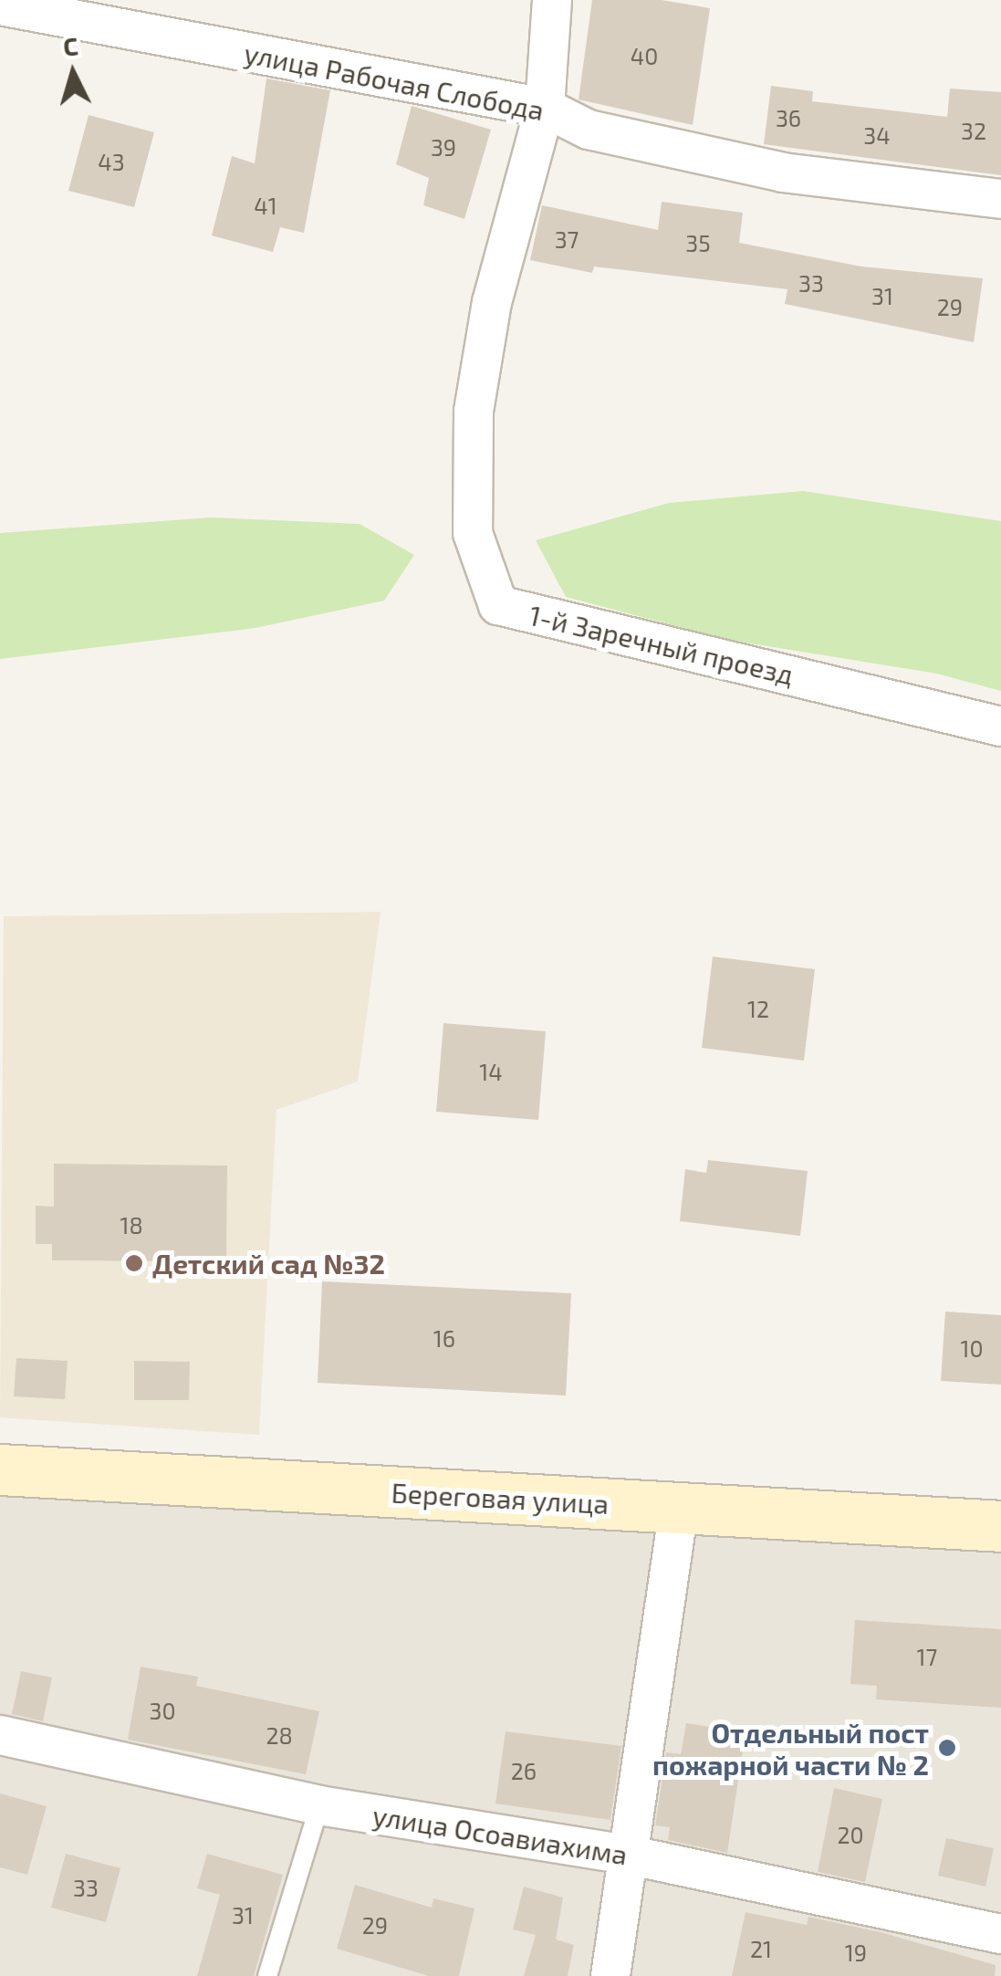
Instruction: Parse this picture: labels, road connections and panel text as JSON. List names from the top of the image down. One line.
{"streets":{"main road":["Береговая улица"],"street":["улица Рабочая Слобода","1-й Заречный проезд","улица Осоавиахима"]},"crossings":[["улица Рабочая Слобода","1-й Заречный проезд"]],"places":["Детский сад №32","Отдельный пост пожарной части № 2"],"house_numbers":["40","36","32","34","39","43","41","37","35","33","31","29","12","14","18","16","10","17","30","28","26","20","33","31","29","21","19"],"north":"top"}
